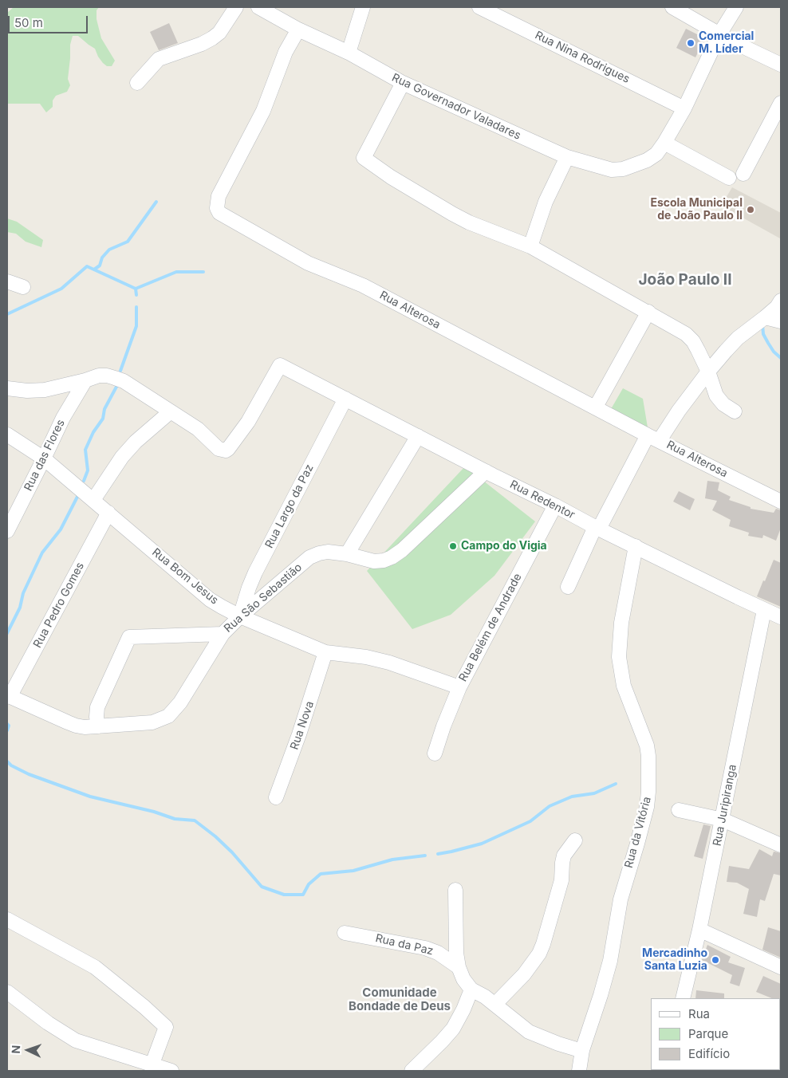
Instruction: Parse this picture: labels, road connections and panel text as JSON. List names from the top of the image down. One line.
{"streets":{"street":["Rua Nina Rodrigues","Rua Governador Valadares","Rua Alterosa","Rua das Flores","Rua Redentor","Rua Largo da Paz","Rua Bom Jesus","Rua São Sebastião","Rua Pedro Gomes","Rua Belém de Andrade","Rua Nova","Rua Juripiranga","Rua da Vitória","Rua da Paz"]},"crossings":[["Rua Nina Rodrigues","Rua Governador Valadares"],["Rua Governador Valadares","Rua Alterosa"],["Rua das Flores","Rua Bom Jesus"],["Rua Redentor","Rua Largo da Paz"],["Rua Redentor","Rua São Sebastião"],["Rua Redentor","Rua Belém de Andrade"],["Rua Redentor","Rua Juripiranga"],["Rua Redentor","Rua da Vitória"],["Rua Largo da Paz","Rua Bom Jesus"],["Rua Largo da Paz","Rua São Sebastião"],["Rua Bom Jesus","Rua São Sebastião"],["Rua Bom Jesus","Rua Pedro Gomes"],["Rua Bom Jesus","Rua Belém de Andrade"],["Rua Bom Jesus","Rua Nova"],["Rua São Sebastião","Rua Pedro Gomes"]],"districts":["João Paulo II","Comunidade Bondade de Deus"],"places":["Comercial M. Líder","Escola Municipal de João Paulo II","Campo do Vigia","Mercadinho Santa Luzia"],"legend":["Rua","Parque","Edifício"],"scale_bar":"50 m","north":"left"}
